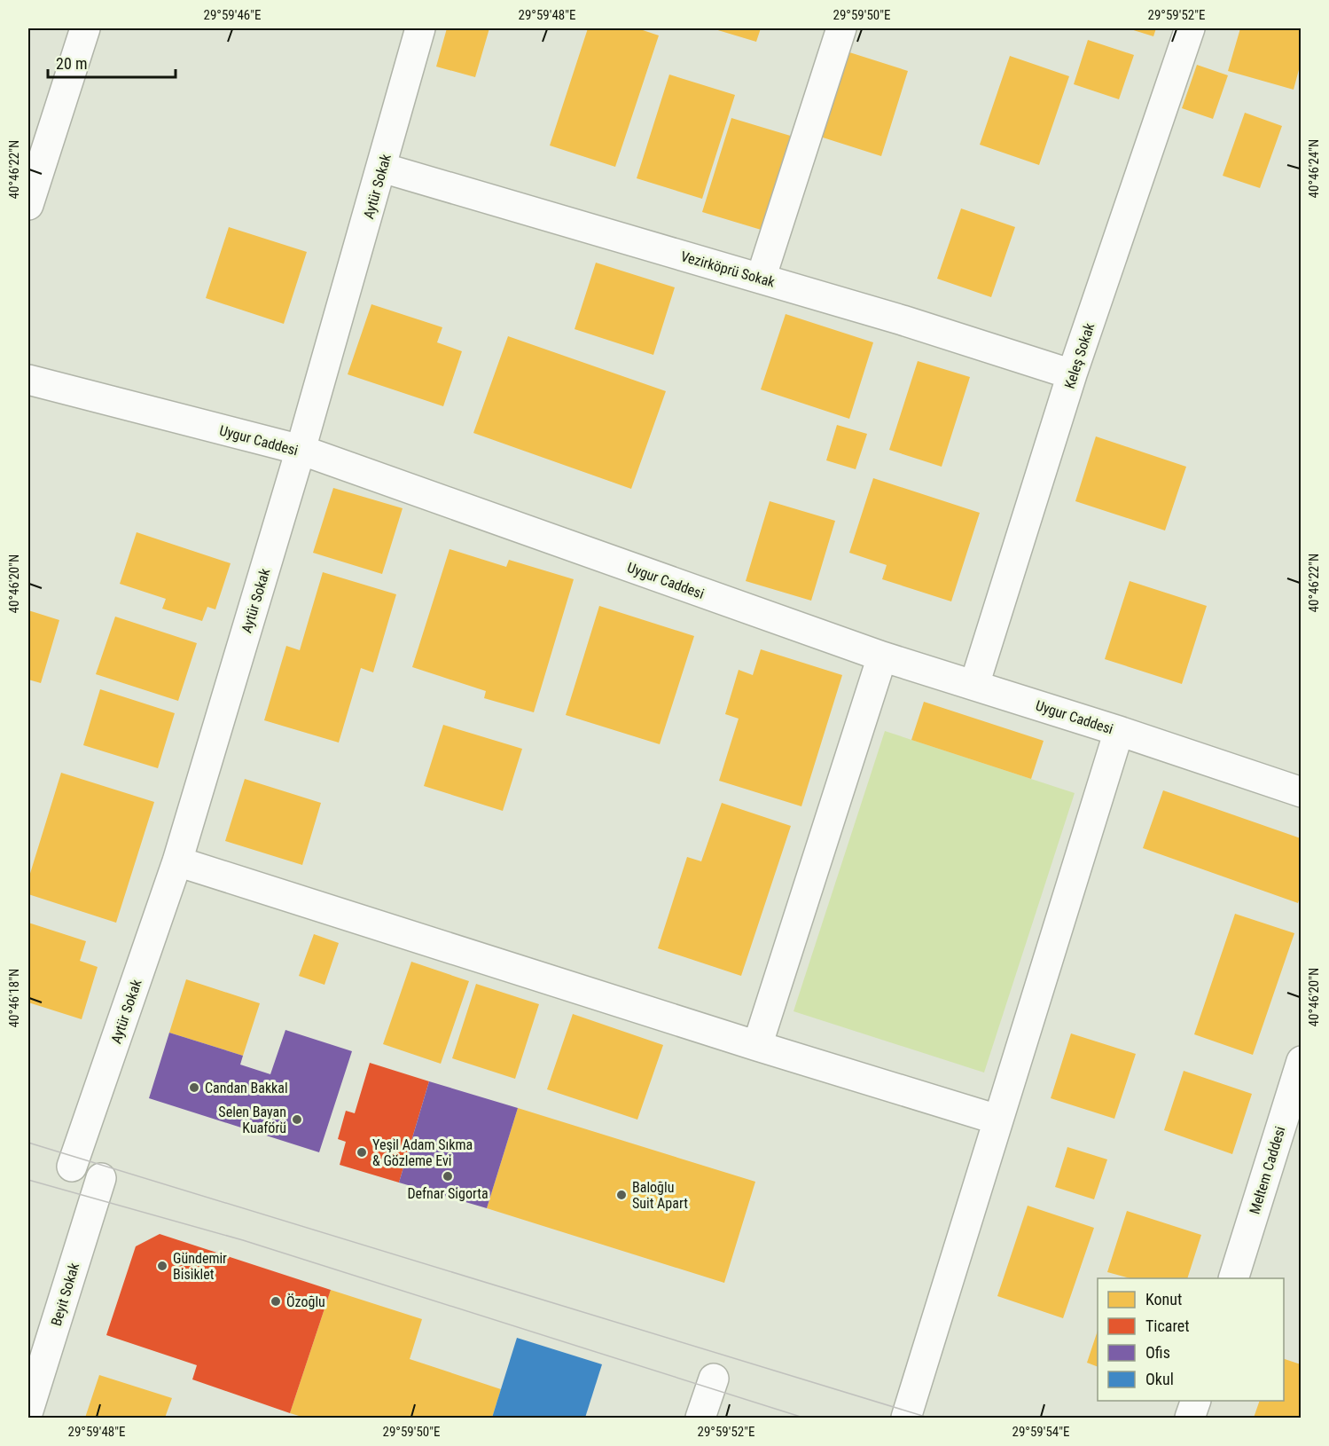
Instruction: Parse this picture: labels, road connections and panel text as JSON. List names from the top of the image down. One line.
{"streets":{"street":["Aytür Sokak","Vezirköprü Sokak","Keleş Sokak","Uygur Caddesi","Meltem Caddesi","Beyit Sokak"]},"crossings":[["Aytür Sokak","Vezirköprü Sokak"],["Aytür Sokak","Uygur Caddesi"],["Vezirköprü Sokak","Keleş Sokak"],["Keleş Sokak","Uygur Caddesi"]],"places":["Candan Bakkal","Selen Bayan Kuaförü","Yeşil Adam Sıkma & Gözleme Evi","Defnar Sigorta","Baloğlu Suit Apart","Gündemir Bisiklet","Özoğlu"],"legend":["Konut","Ticaret","Ofis","Okul"],"scale_bar":"20 m","coordinates":["29°59'46\"E","29°59'48\"E","29°59'50\"E","29°59'52\"E","40°46'24\"N","40°46'22\"N","40°46'20\"N","40°46'18\"N","29°59'54\"E"]}
